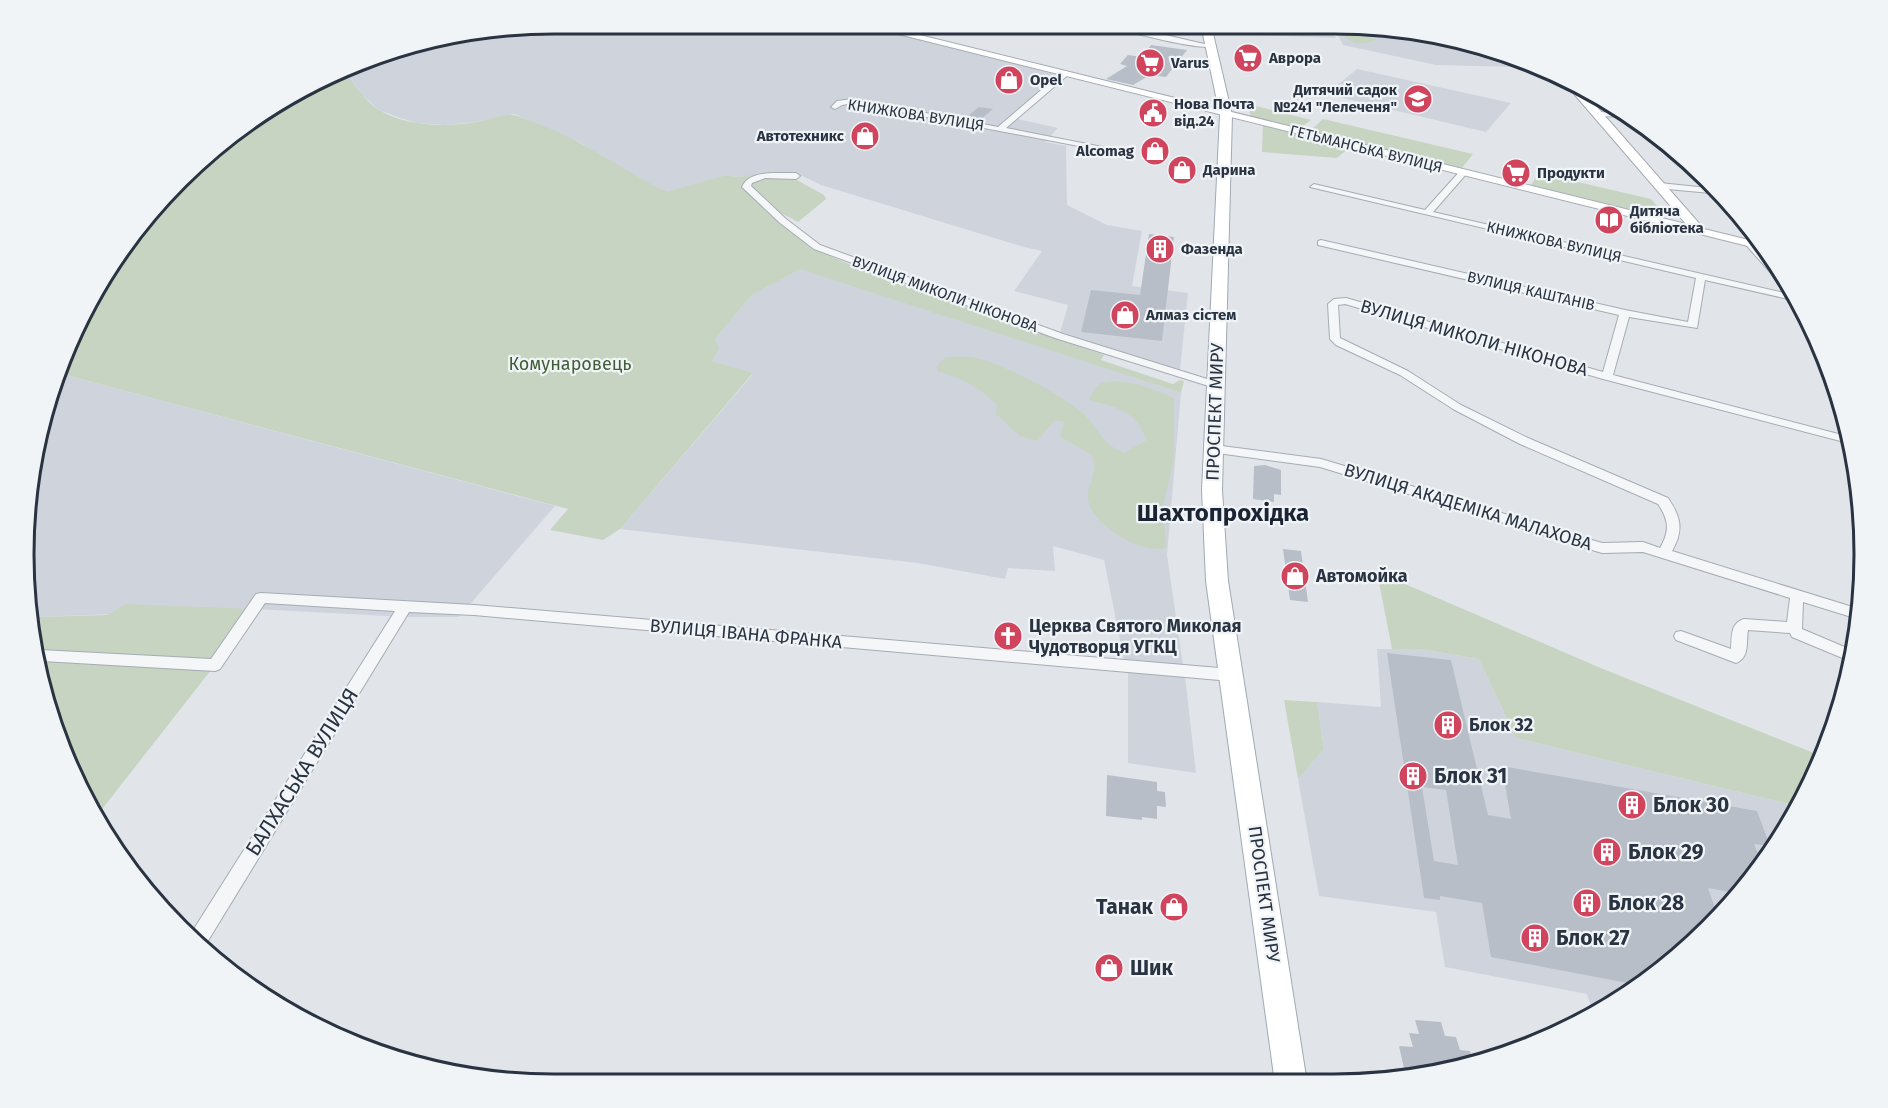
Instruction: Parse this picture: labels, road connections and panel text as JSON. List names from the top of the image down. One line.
{"streets":{"main road":["ПРОСПЕКТ МИРУ"],"street":["КНИЖКОВА ВУЛИЦЯ","ГЕТЬМАНСЬКА ВУЛИЦЯ","ВУЛИЦЯ КАШТАНІВ","ВУЛИЦЯ МИКОЛИ НІКОНОВА","ВУЛИЦЯ АКАДЕМІКА МАЛАХОВА","ВУЛИЦЯ ІВАНА ФРАНКА","БАЛХАСЬКА ВУЛИЦЯ"]},"crossings":[["КНИЖКОВА ВУЛИЦЯ","ГЕТЬМАНСЬКА ВУЛИЦЯ"],["КНИЖКОВА ВУЛИЦЯ","ВУЛИЦЯ КАШТАНІВ"],["ГЕТЬМАНСЬКА ВУЛИЦЯ","ПРОСПЕКТ МИРУ"],["ВУЛИЦЯ МИКОЛИ НІКОНОВА","ПРОСПЕКТ МИРУ"],["ВУЛИЦЯ МИКОЛИ НІКОНОВА","ВУЛИЦЯ АКАДЕМІКА МАЛАХОВА"],["ПРОСПЕКТ МИРУ","ВУЛИЦЯ АКАДЕМІКА МАЛАХОВА"],["ПРОСПЕКТ МИРУ","ВУЛИЦЯ ІВАНА ФРАНКА"],["ВУЛИЦЯ ІВАНА ФРАНКА","БАЛХАСЬКА ВУЛИЦЯ"]],"districts":["Шахтопрохідка"],"parks":["Комунаровець"],"places":{"supermarket":["Аврора","Varus","Продукти"],"shop":["Opel","Автотехникс","Alcomag","Дарина","Алмаз сістем","Автомойка","Танак","Шик"],"school or university":["Дитячий садок №241 \"Лелеченя\""],"public building":["Нова Почта від.24"],"library":["Дитяча бібліотека"],"building":["Фазенда","Блок 32","Блок 31","Блок 30","Блок 29","Блок 28","Блок 27"],"church":["Церква Святого Миколая Чудотворця УГКЦ"]}}
